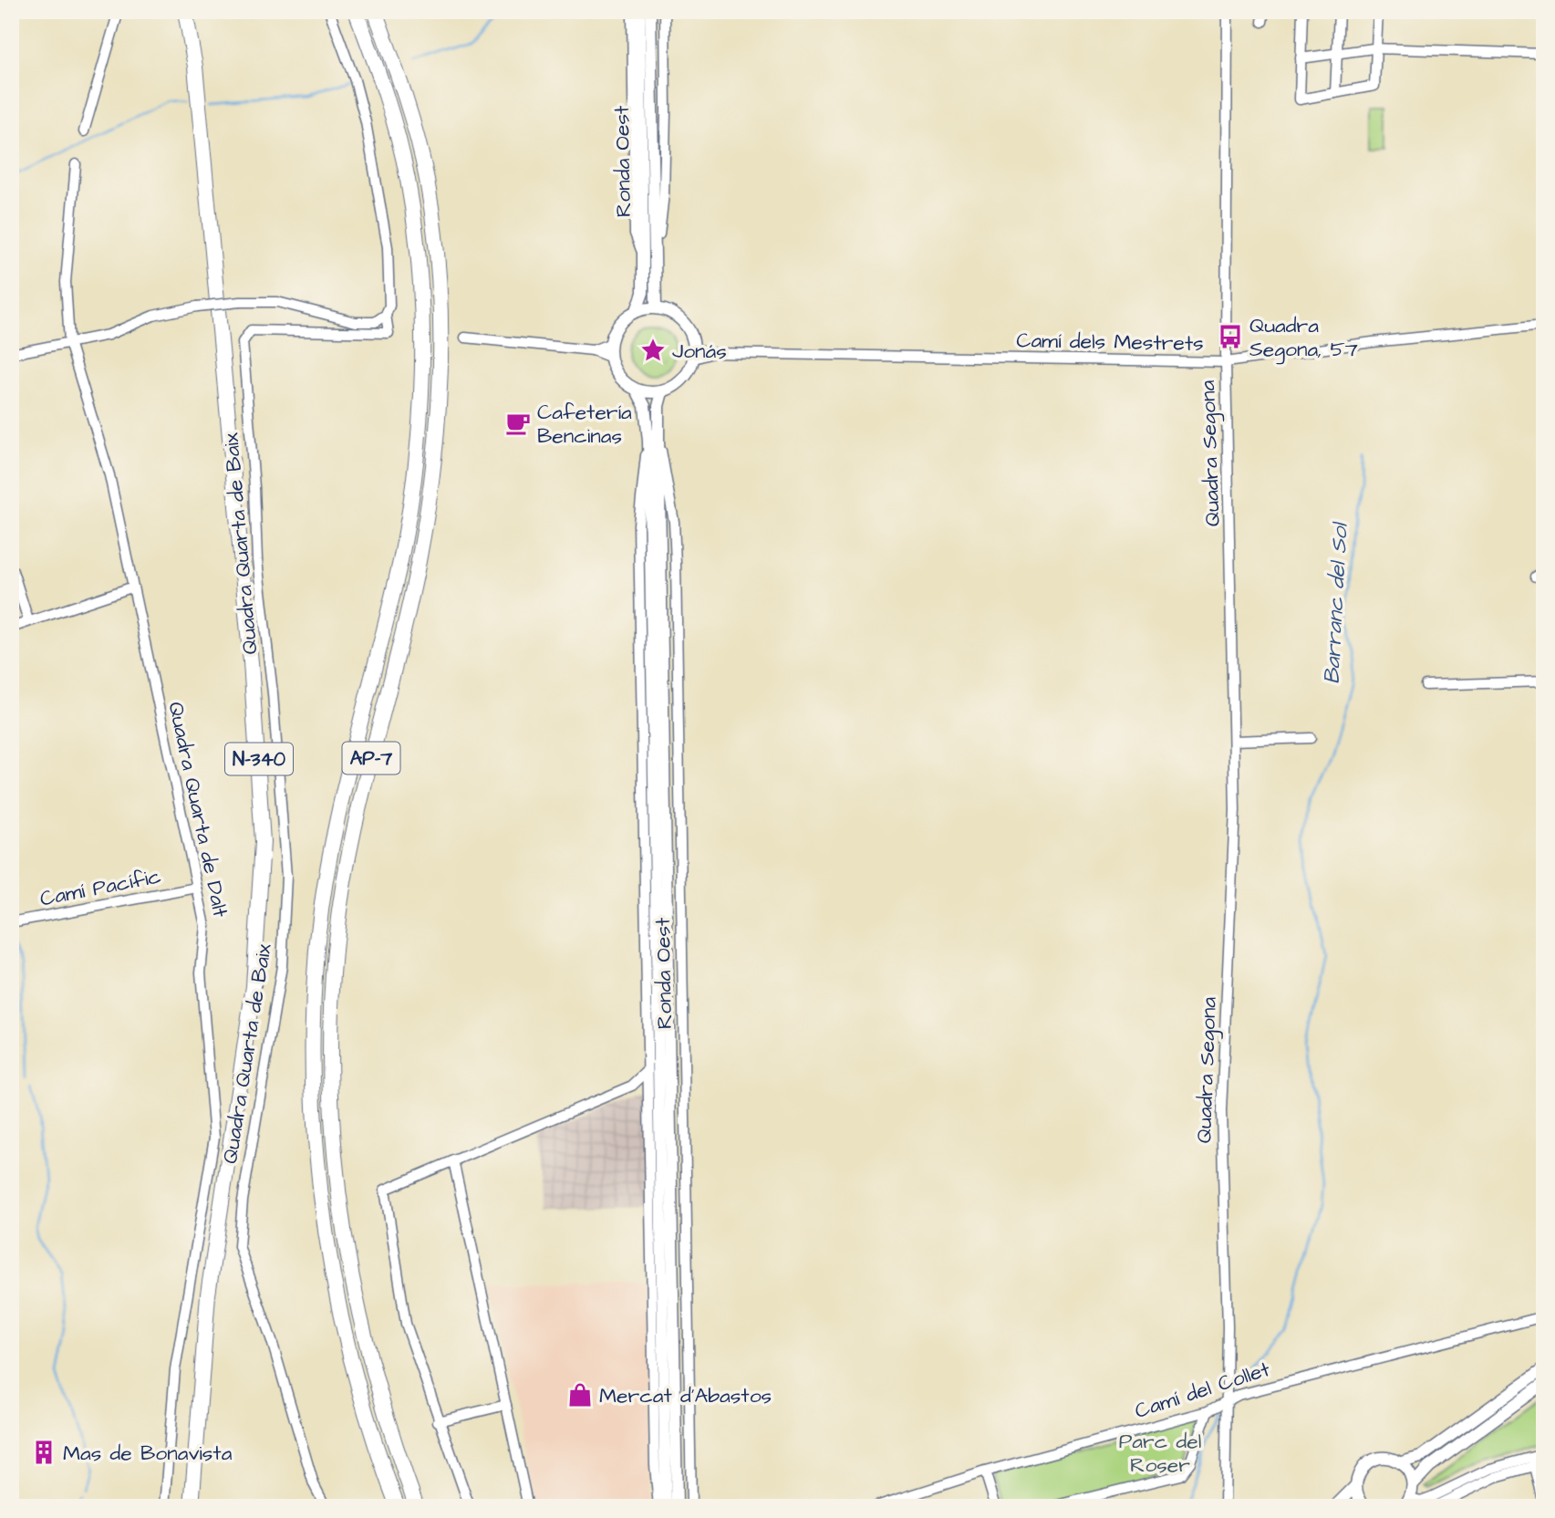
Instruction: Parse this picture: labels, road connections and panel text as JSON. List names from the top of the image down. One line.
{"streets":{"highway":["AP-7","N-340"],"main road":["Ronda Oest"],"street":["Camí dels Mestrets","Quadra Segona","Quadra Quarta de Baix","Quadra Quarta de Dalt","Camí Pacífic","Camí del Collet"]},"crossings":[["Ronda Oest","Camí dels Mestrets"],["Camí dels Mestrets","Quadra Segona"],["Quadra Segona","Camí del Collet"],["Quadra Quarta de Dalt","Camí Pacífic"]],"water":["Barranc del Sol"],"parks":["Parc del Roser"],"places":{"bus stop":["Quadra Segona, 57"],"place":["Jonás"],"cafe":["Cafetería Bencinas"],"shop":["Mercat d'Abastos"],"building":["Mas de Bonavista"]}}
